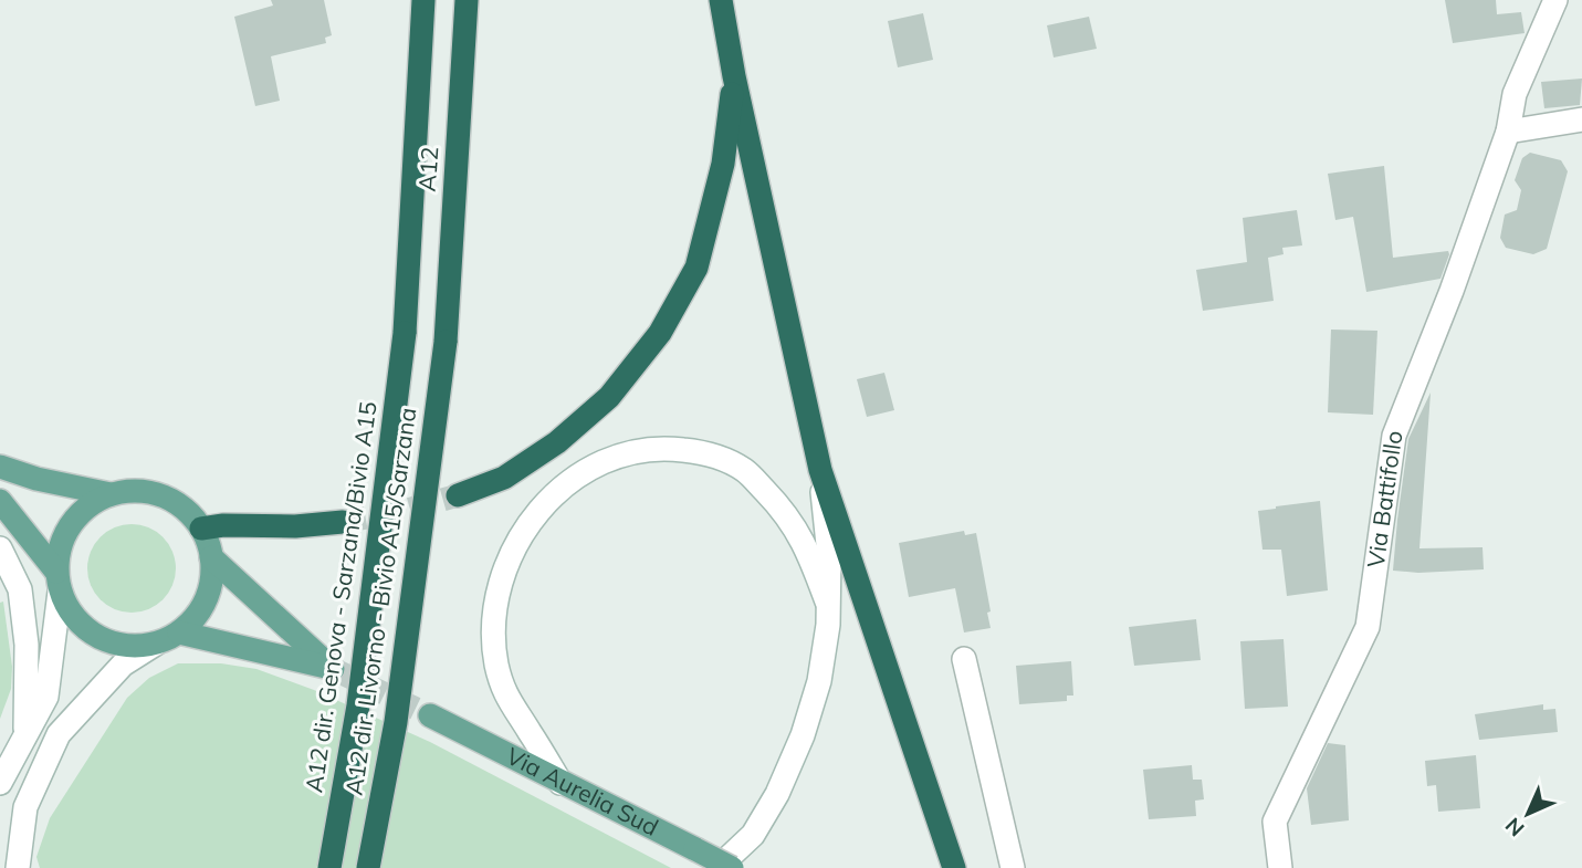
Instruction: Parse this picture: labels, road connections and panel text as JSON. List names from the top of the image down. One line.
{"streets":{"highway":["A12","A12 dir. Genova - Sarzana/Bivio A15","A12 dir. Livorno - Bivio A15/Sarzana"],"main road":["Via Battifollo","Via Aurelia Sud"]},"crossings":[["A12","A12 dir. Genova - Sarzana/Bivio A15"],["A12","A12 dir. Livorno - Bivio A15/Sarzana"]],"north":"bottom left"}
